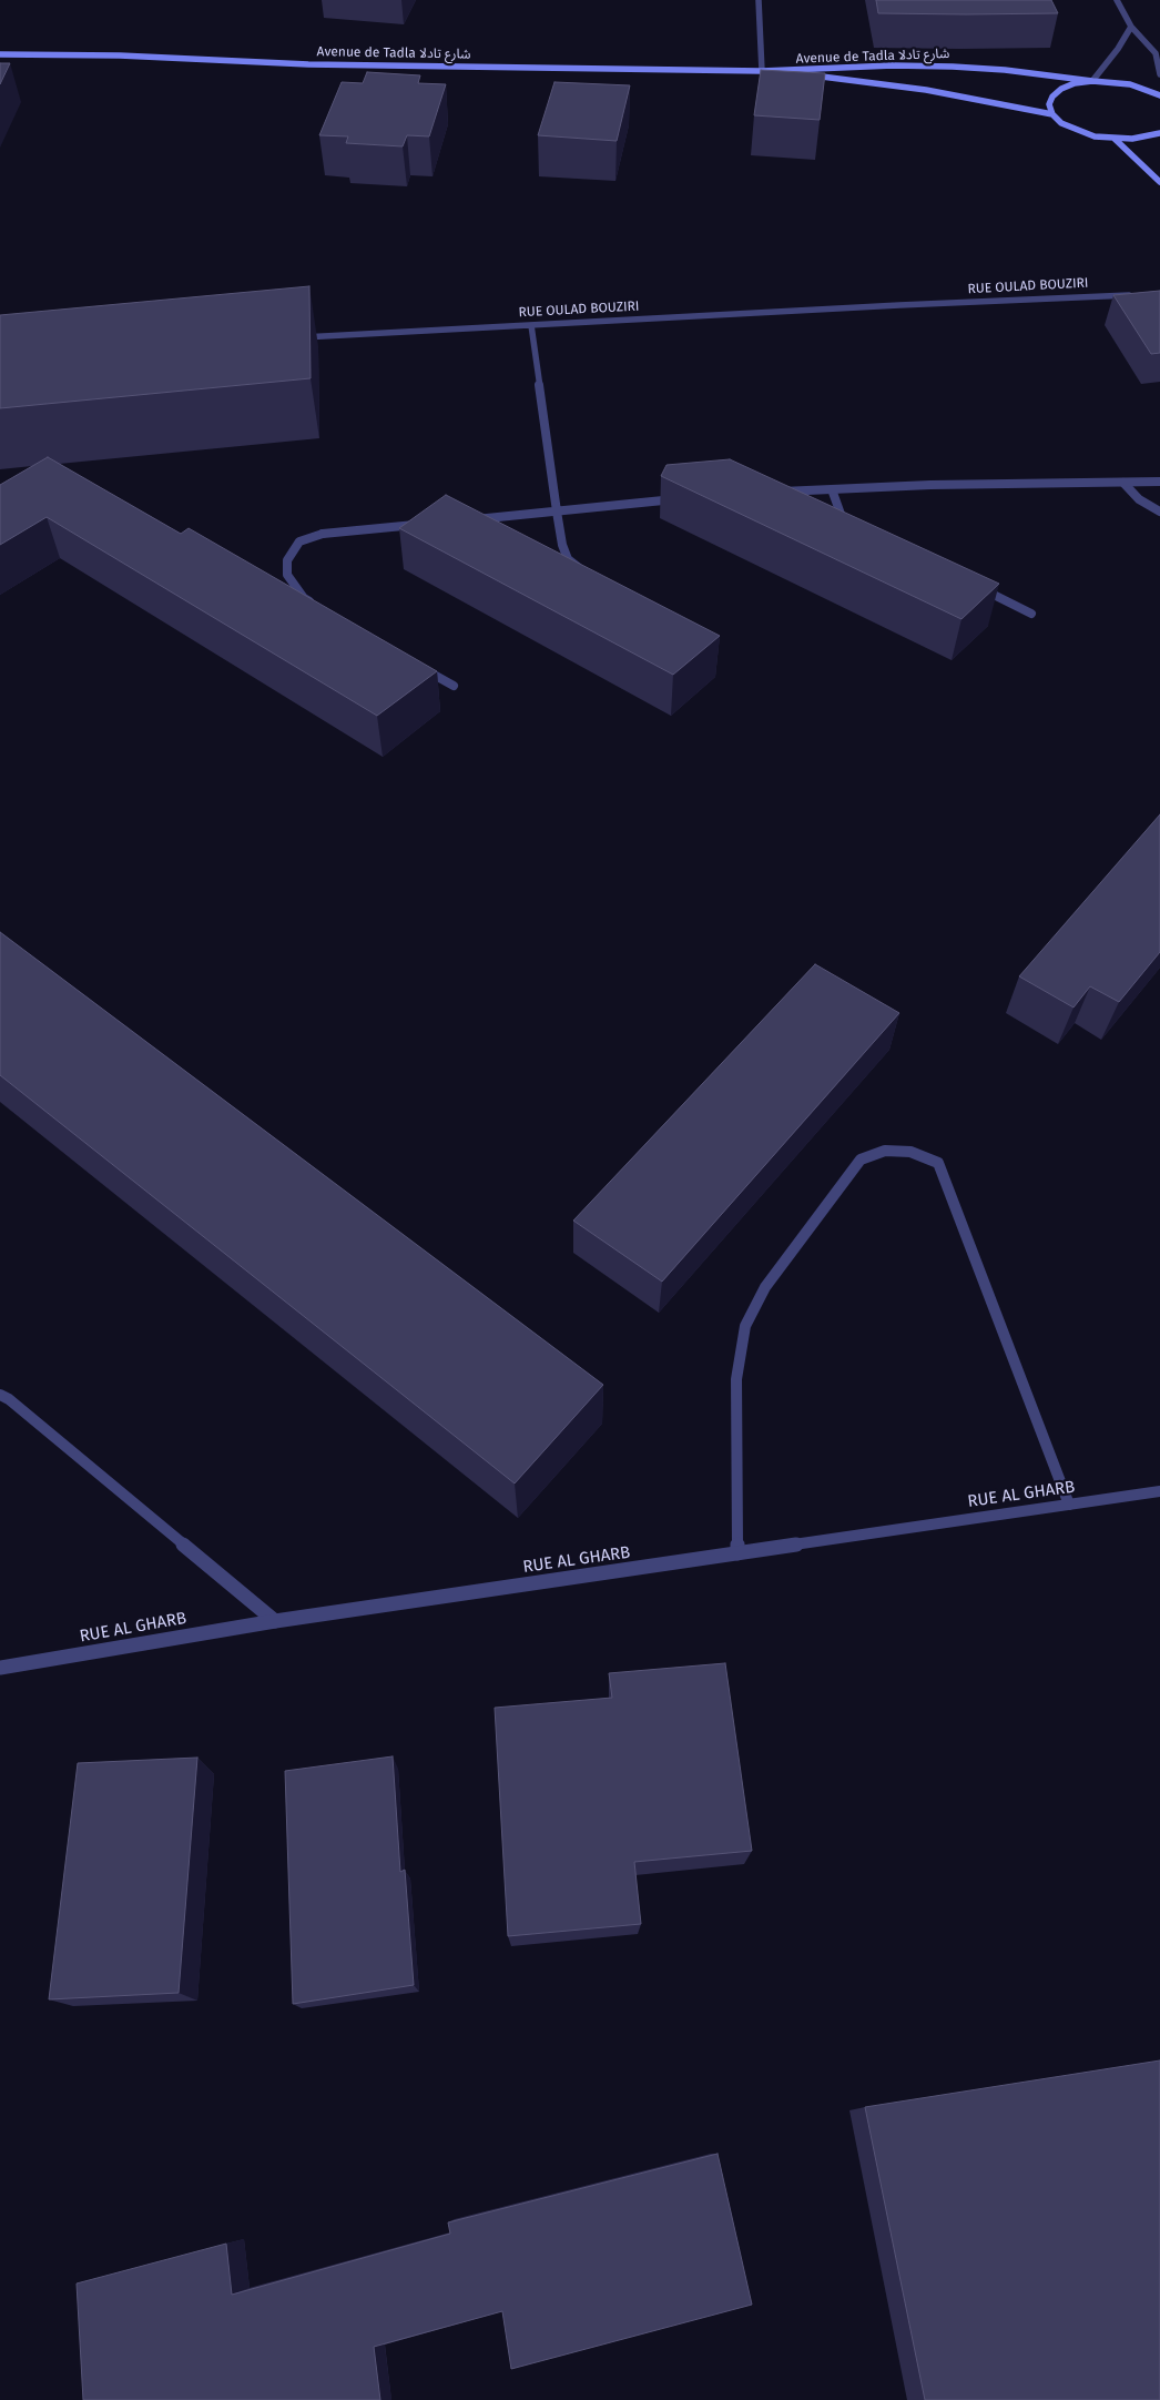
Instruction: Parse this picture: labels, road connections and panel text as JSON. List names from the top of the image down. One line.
{"streets":{"main road":["Avenue de Tadla شارع تادلا"],"street":["RUE OULAD BOUZIRI","RUE AL GHARB"]}}
